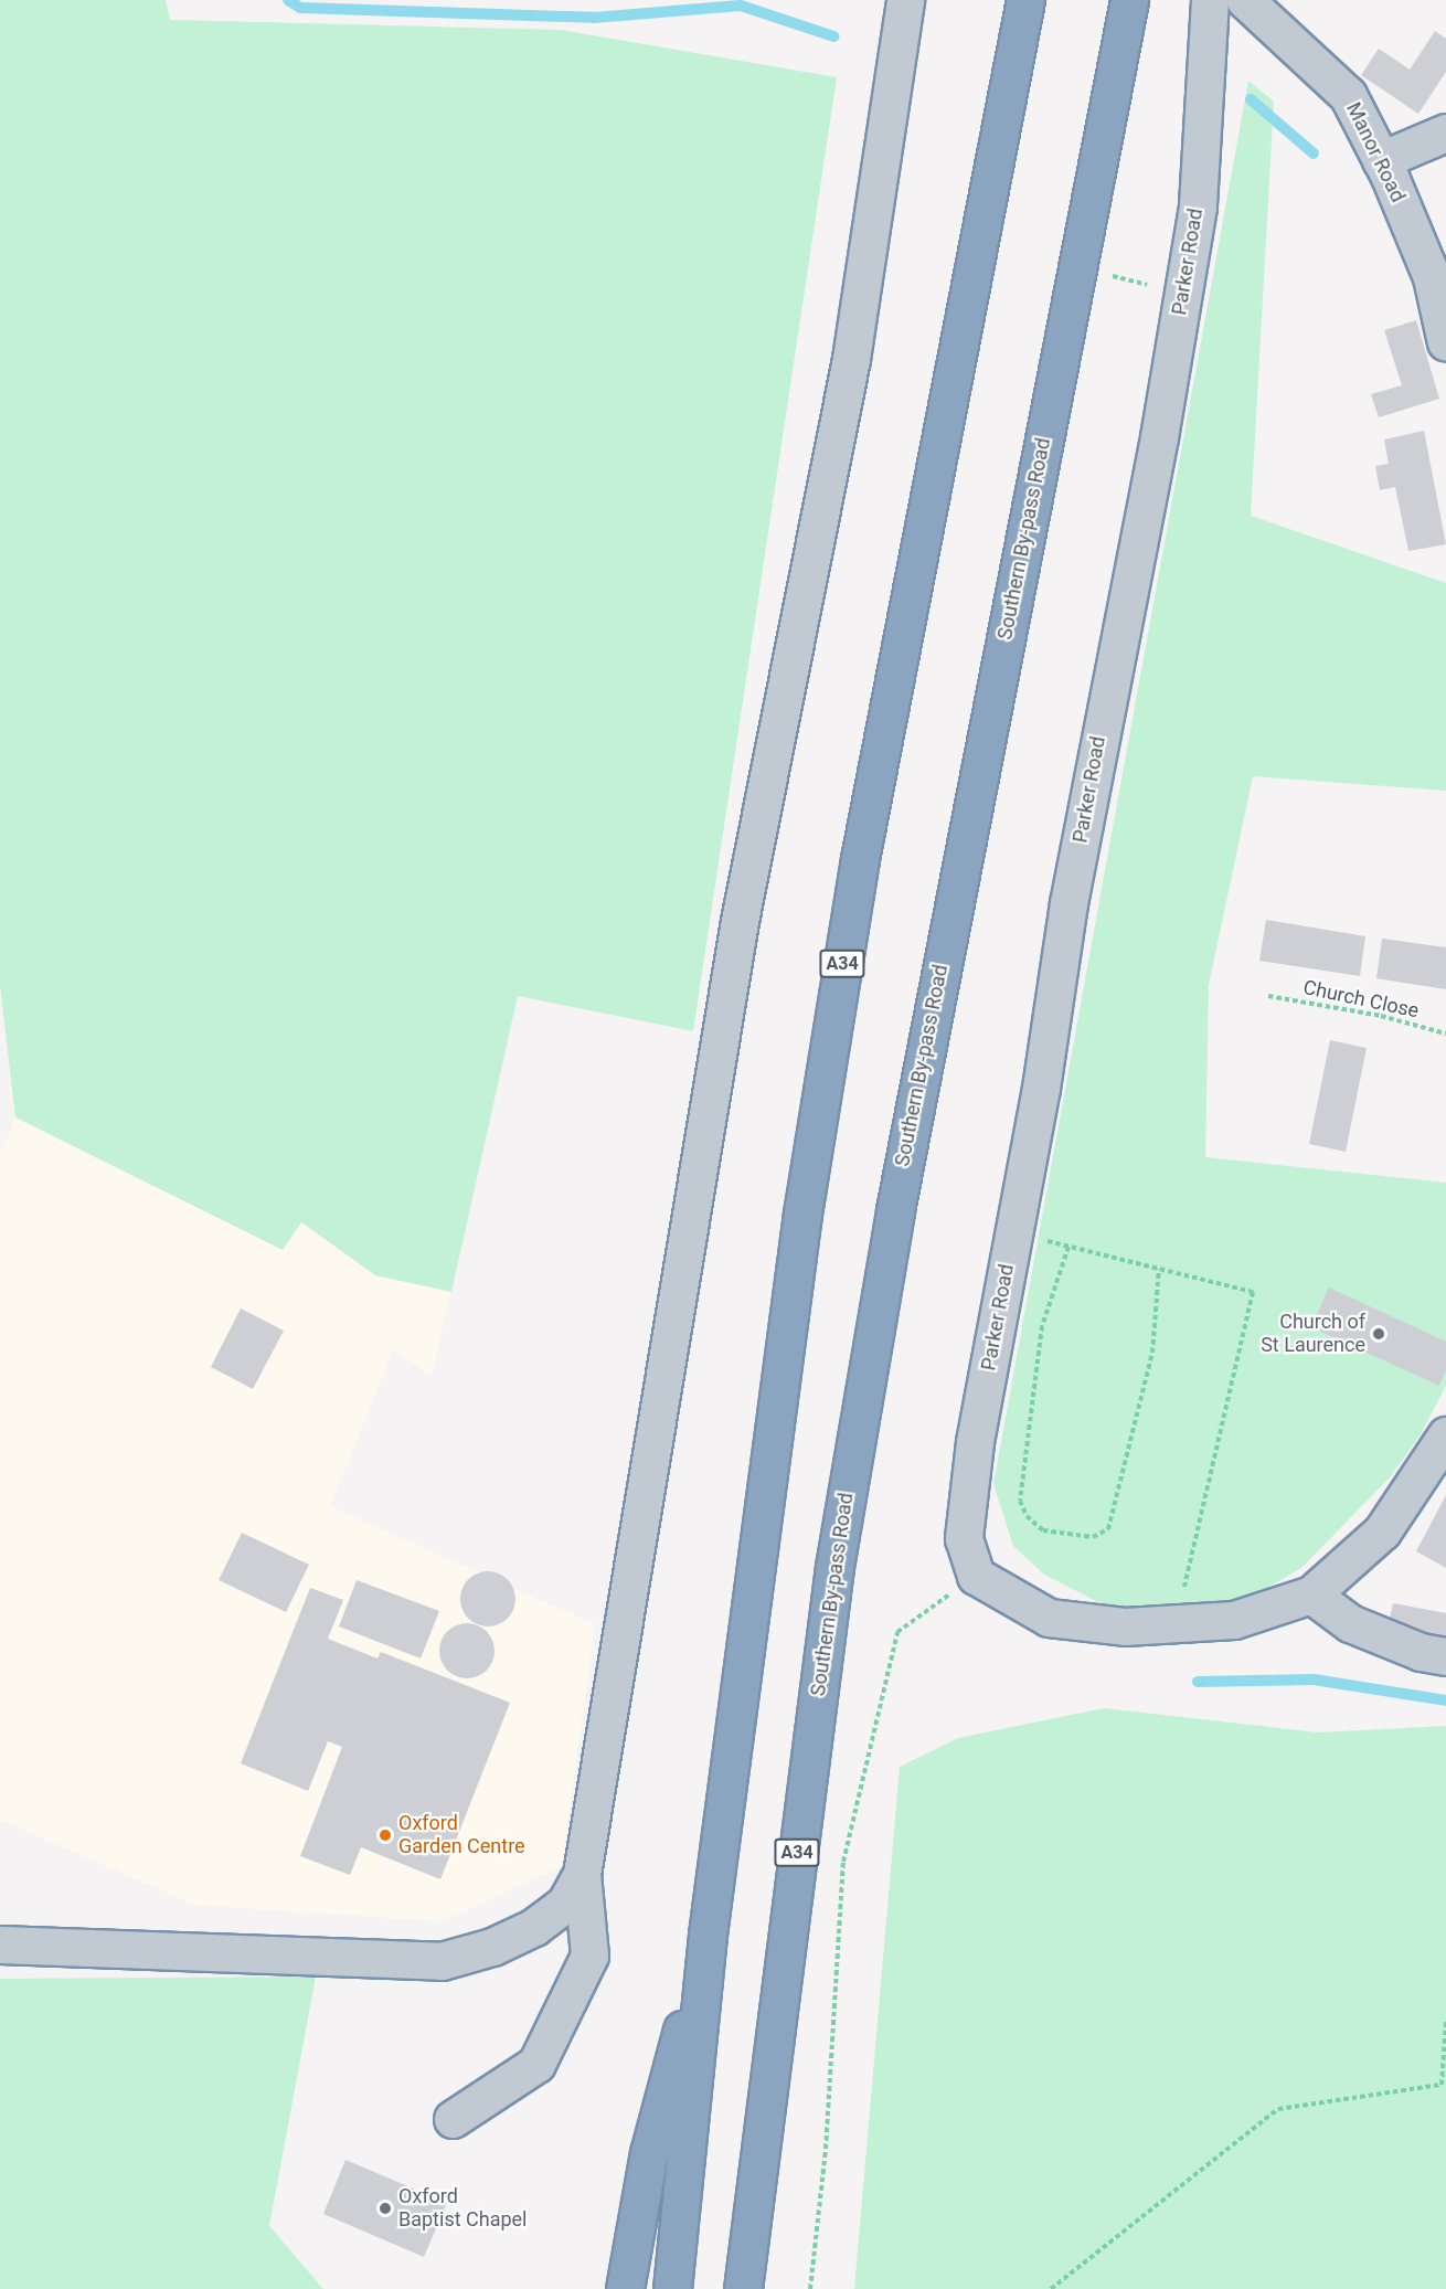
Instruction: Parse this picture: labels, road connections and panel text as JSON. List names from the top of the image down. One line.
{"streets":{"highway":["Southern By-pass Road","A34"],"street":["Manor Road","Parker Road"],"path":["Church Close"]},"crossings":[["Southern By-pass Road","A34"]],"places":["Church of St Laurence","Oxford Garden Centre","Oxford Baptist Chapel"]}
